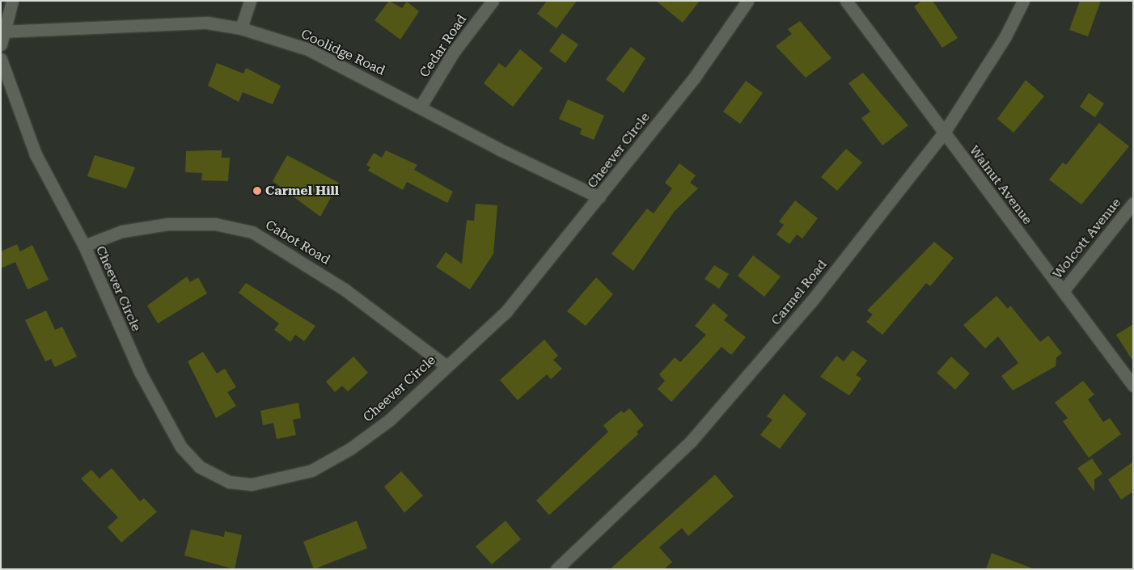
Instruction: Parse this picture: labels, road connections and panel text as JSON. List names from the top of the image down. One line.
{"streets":{"street":["Cedar Road","Coolidge Road","Cheever Circle","Walnut Avenue","Wolcott Avenue","Cabot Road","Carmel Road"]},"crossings":[["Cedar Road","Coolidge Road"],["Coolidge Road","Cheever Circle"],["Cheever Circle","Cabot Road"],["Walnut Avenue","Wolcott Avenue"],["Walnut Avenue","Carmel Road"]],"places":["Carmel Hill"]}
